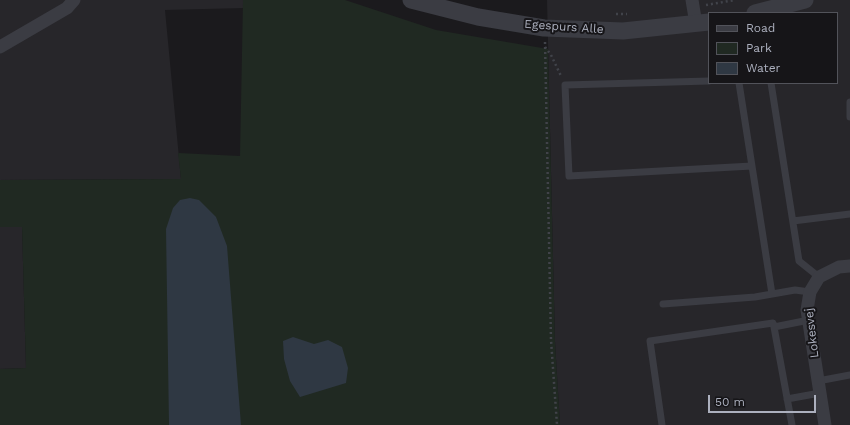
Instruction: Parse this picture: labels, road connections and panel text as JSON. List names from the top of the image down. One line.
{"streets":{"street":["Egespurs Alle","Lokesvej"]},"legend":["Road","Park","Water"],"scale_bar":"50 m"}
